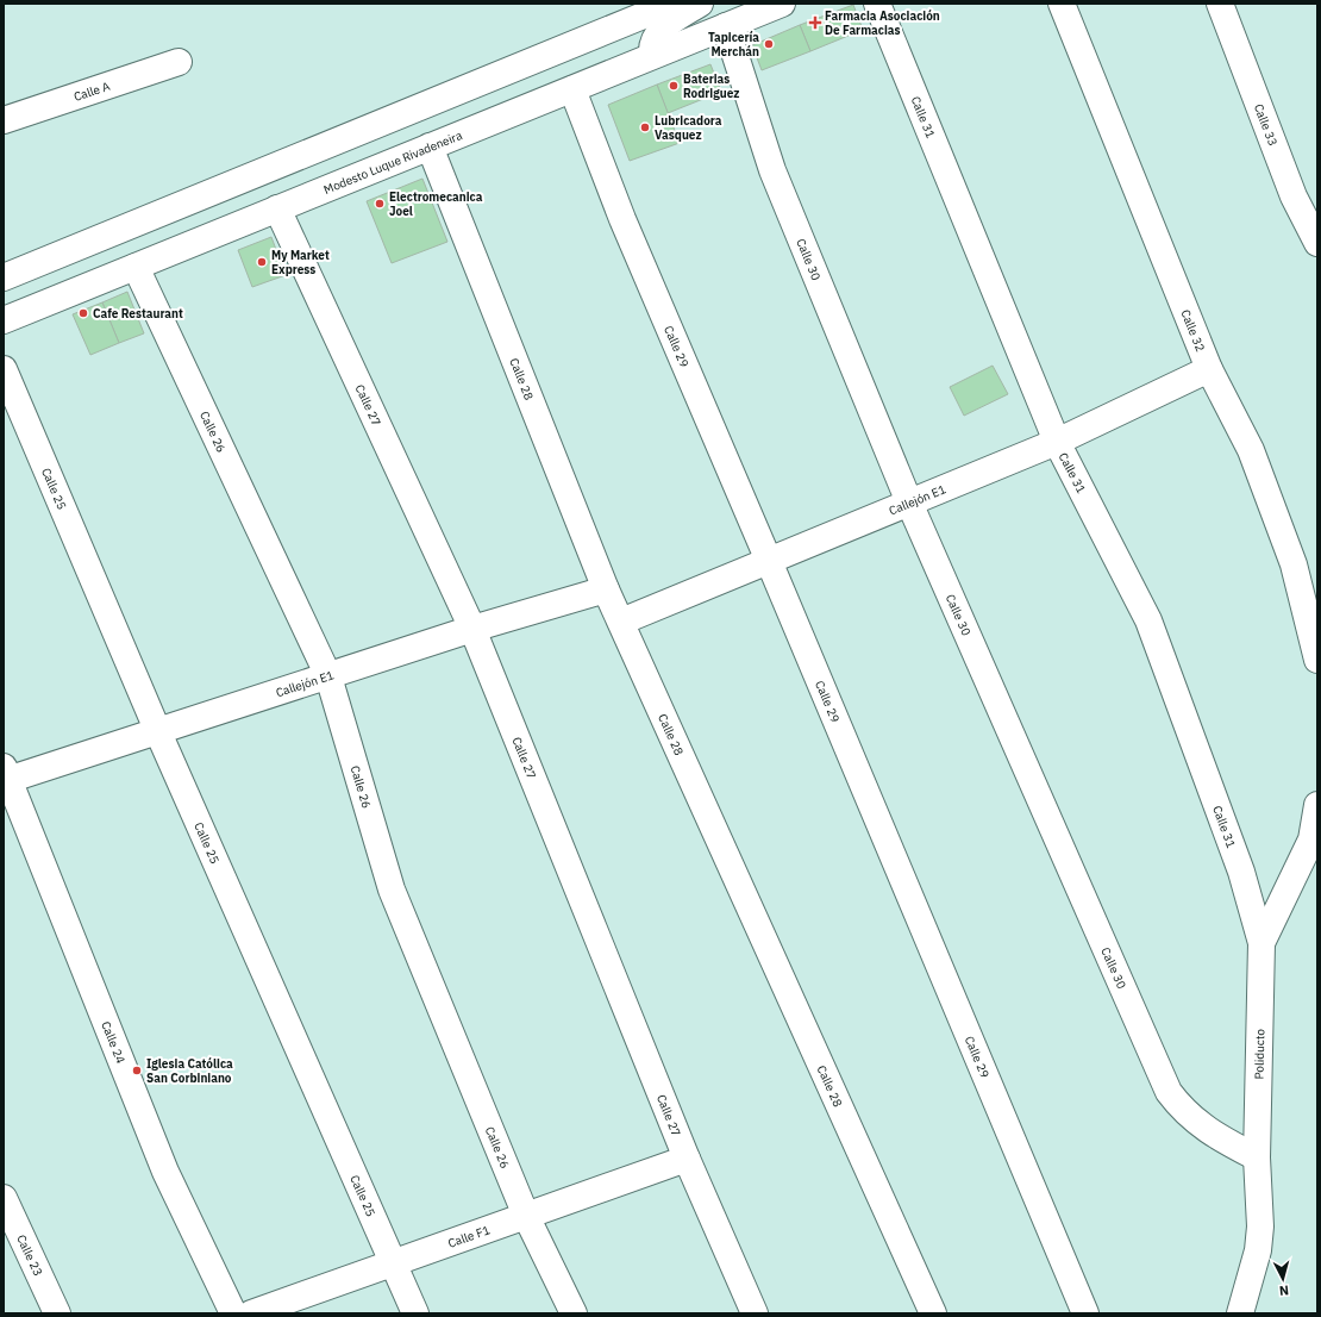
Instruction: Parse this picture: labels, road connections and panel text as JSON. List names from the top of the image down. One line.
{"streets":{"street":["Calle A","Calle 31","Calle 33","Modesto Luque Rivadeneira","Calle 30","Calle 32","Calle 29","Calle 28","Calle 27","Calle 26","Calle 25","Callejón E1","Calle 24","Poliducto","Calle F1","Calle 23"]},"crossings":[["Calle 31","Callejón E1"],["Calle 31","Poliducto"],["Modesto Luque Rivadeneira","Calle 30"],["Modesto Luque Rivadeneira","Calle 29"],["Modesto Luque Rivadeneira","Calle 28"],["Modesto Luque Rivadeneira","Calle 27"],["Modesto Luque Rivadeneira","Calle 26"],["Calle 30","Callejón E1"],["Calle 30","Poliducto"],["Calle 32","Callejón E1"],["Calle 29","Callejón E1"],["Calle 28","Callejón E1"],["Calle 27","Callejón E1"],["Calle 27","Calle F1"],["Calle 26","Callejón E1"],["Calle 26","Calle F1"],["Calle 25","Callejón E1"],["Calle 25","Calle F1"],["Callejón E1","Calle 24"]],"places":{"health":["Farmacia Asociación De Farmacias"],"other":["Tapicería Merchán","Baterias Rodriguez","Lubricadora Vasquez","Electromecanica Joel","My Market Express","Cafe Restaurant","Iglesia Católica San Corbiniano"]},"north":"bottom"}
